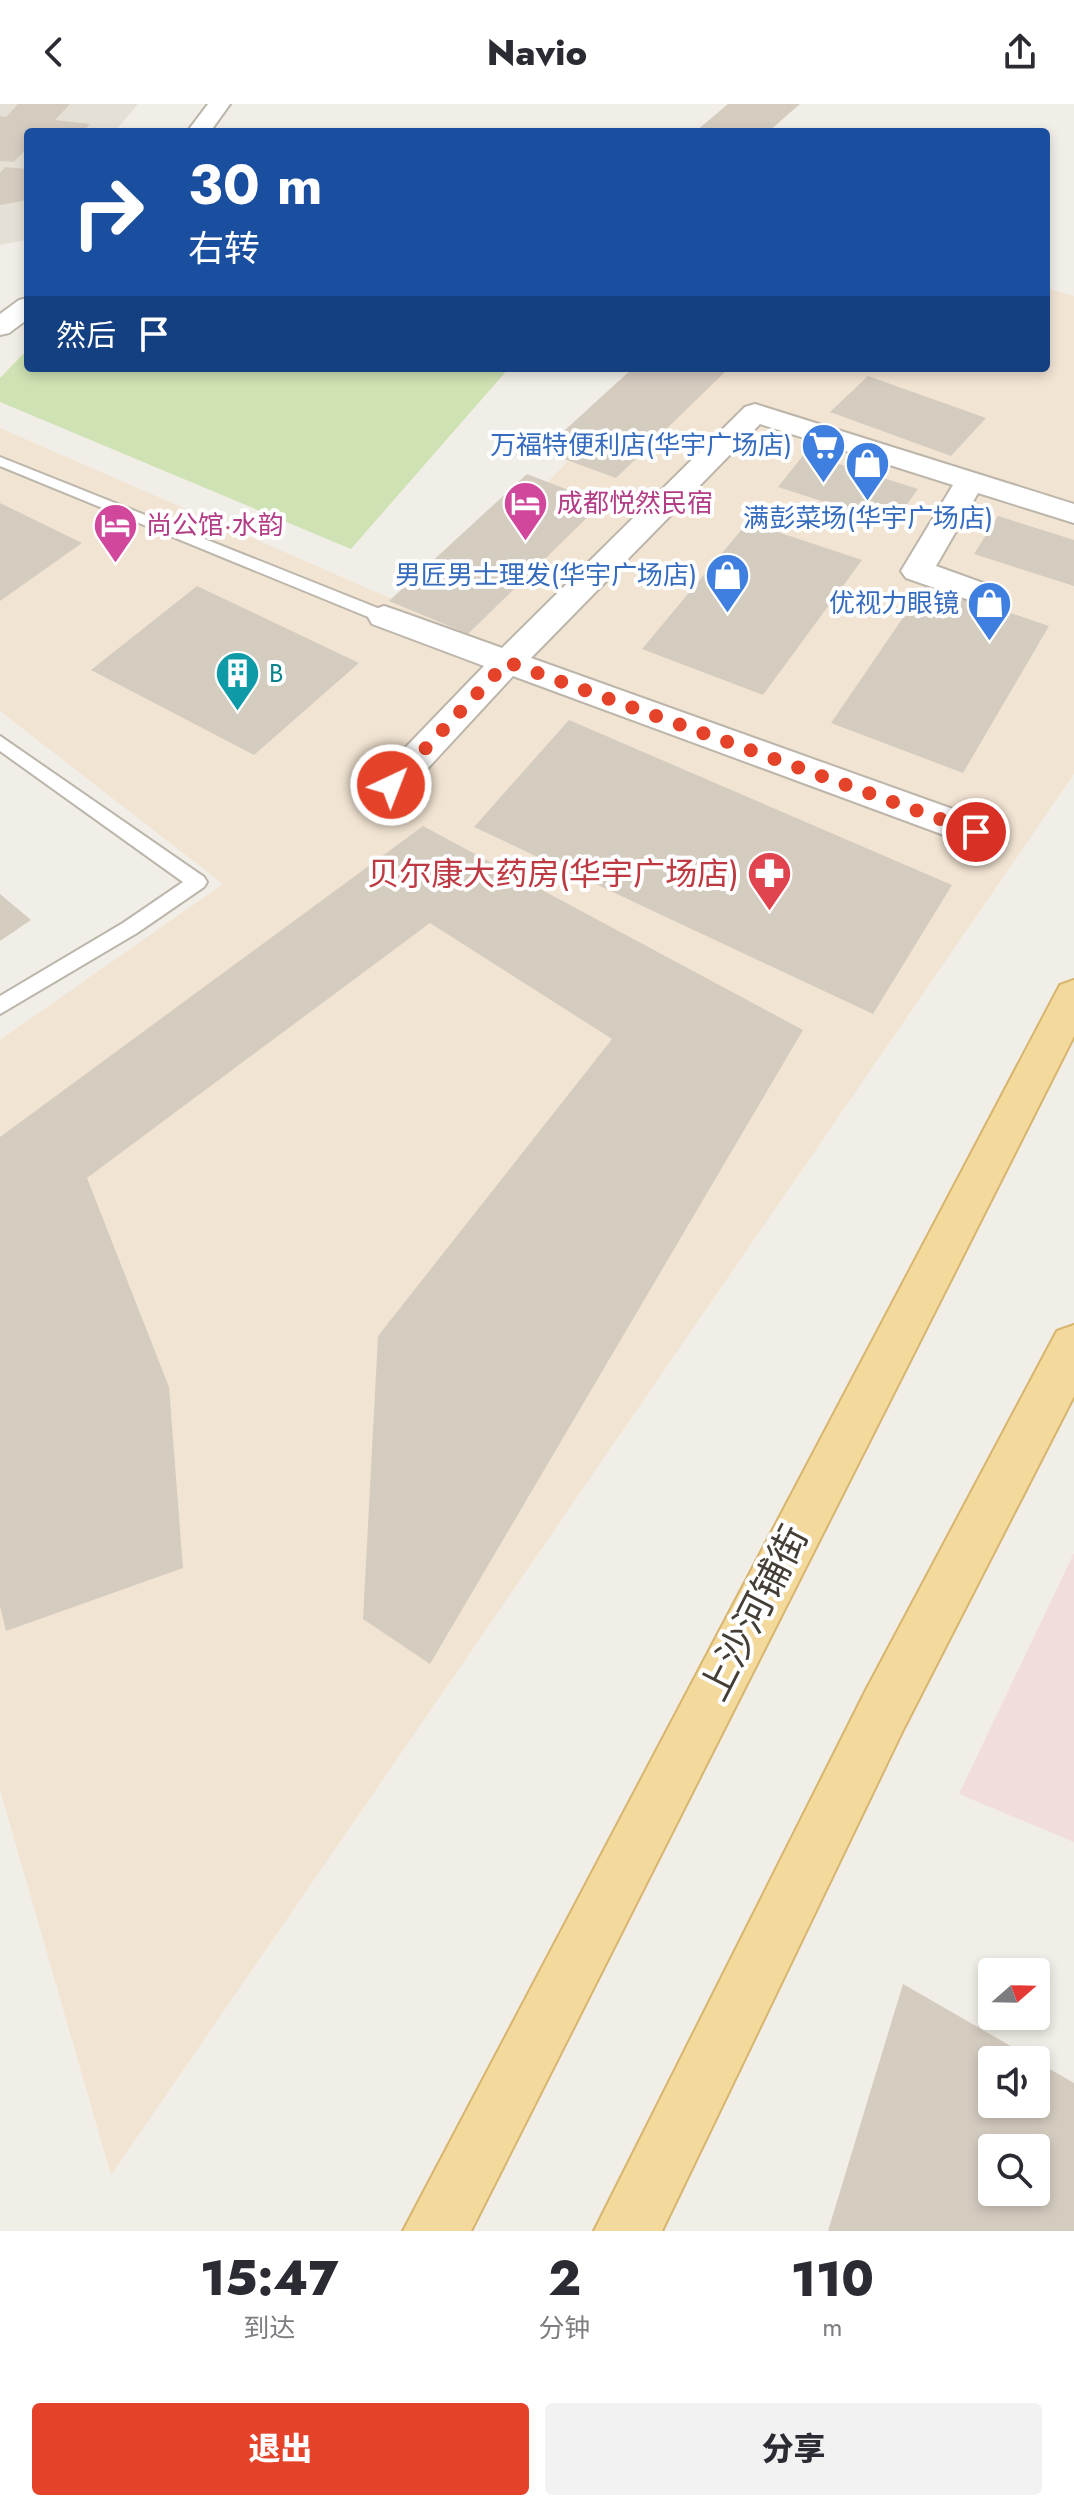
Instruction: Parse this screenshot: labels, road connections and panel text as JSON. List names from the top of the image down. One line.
{"streets":{"main road":["上沙河铺街"]},"places":{"supermarket":["万福特便利店(华宇广场店)"],"shop":["满彭菜场(华宇广场店)","男匠男士理发(华宇广场店)","优视力眼镜"],"hotel":["成都悦然民宿","尚公馆·水韵"],"building":["B"],"pharmacy":["贝尔康大药房(华宇广场店)"]},"north":"right","page":{"header":"Navio","turn":["30 m","右转"],"then":"然后","eta":["15:47","到达","2","分钟","110","m"],"buttons":["退出","分享"]}}
